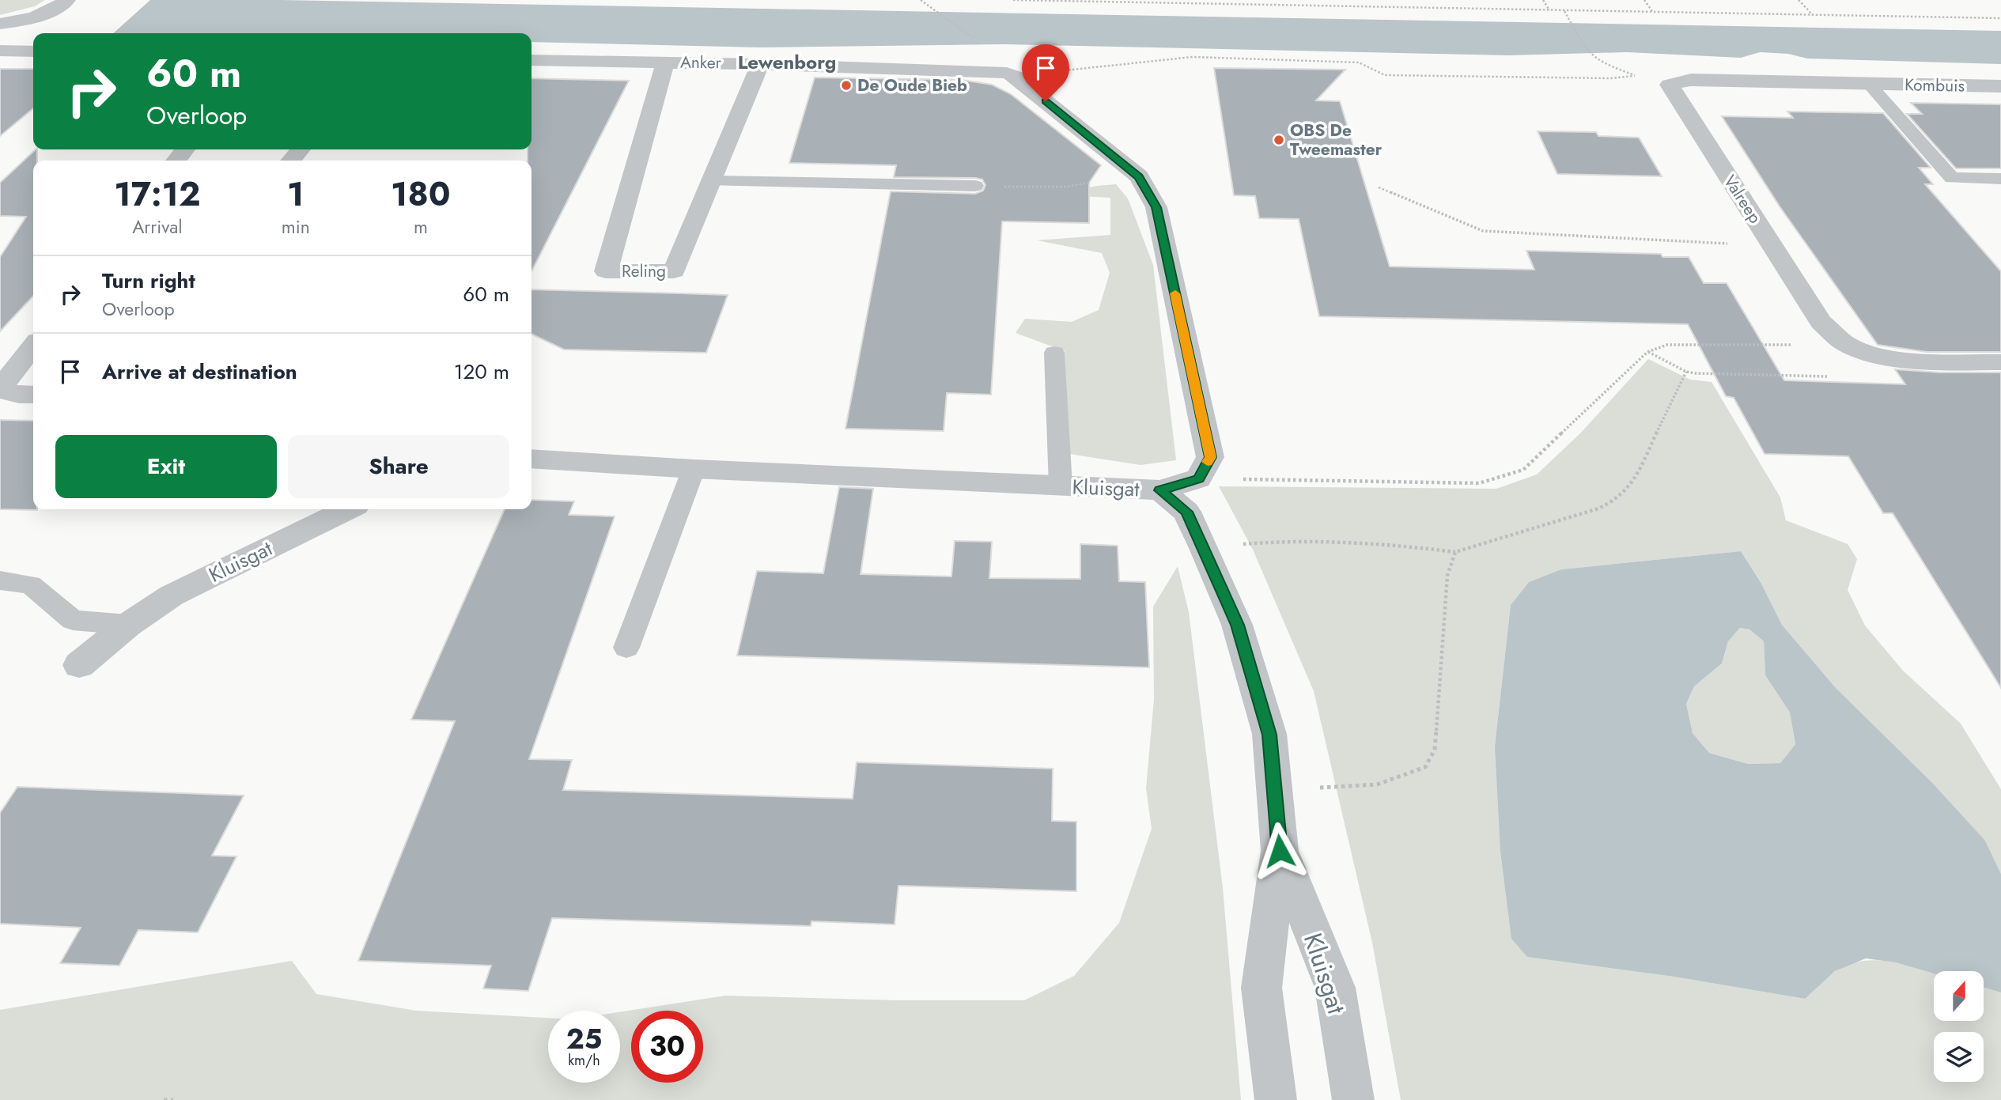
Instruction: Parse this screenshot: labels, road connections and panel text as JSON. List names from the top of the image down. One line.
{"streets":{"street":["Anker","Kombuis","Valreep","Reling","Kluisgat"]},"crossings":[["Anker","Reling"],["Kombuis","Valreep"]],"districts":["Lewenborg"],"places":["De Oude Bieb","OBS De Tweemaster"],"north":"top","page":{"turn":["60 m","Overloop"],"eta":["17:12","Arrival","1","min","180","m"],"list":[{"name":"Turn right","note":"Overloop","value":"60 m"},{"name":"Arrive at destination","value":"120 m"}],"buttons":["Exit","Share"],"speed":"25 km/h","limit":"30"}}
